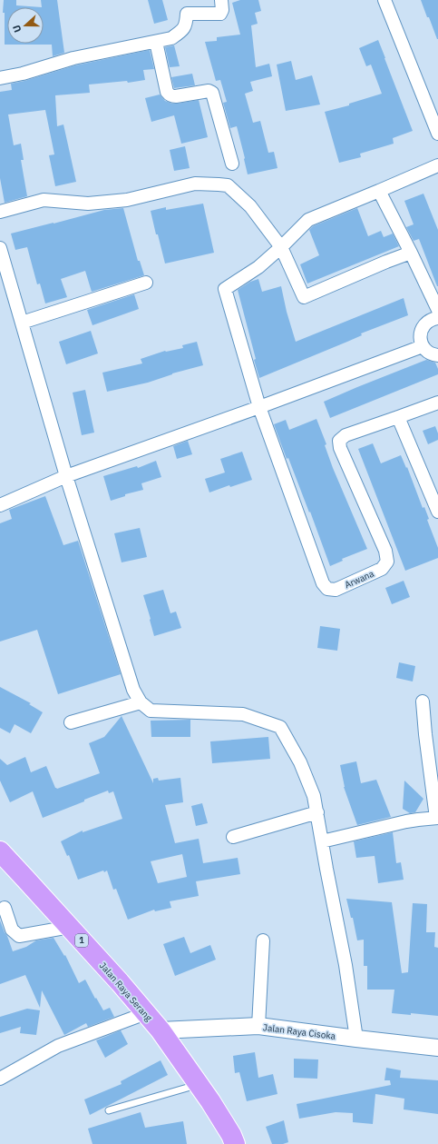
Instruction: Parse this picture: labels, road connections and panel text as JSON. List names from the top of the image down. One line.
{"streets":{"highway":["1","Jalan Raya Serang"],"street":["Arwana","Jalan Raya Cisoka"]},"crossings":[["Jalan Raya Serang","Jalan Raya Cisoka"]],"north":"left"}
